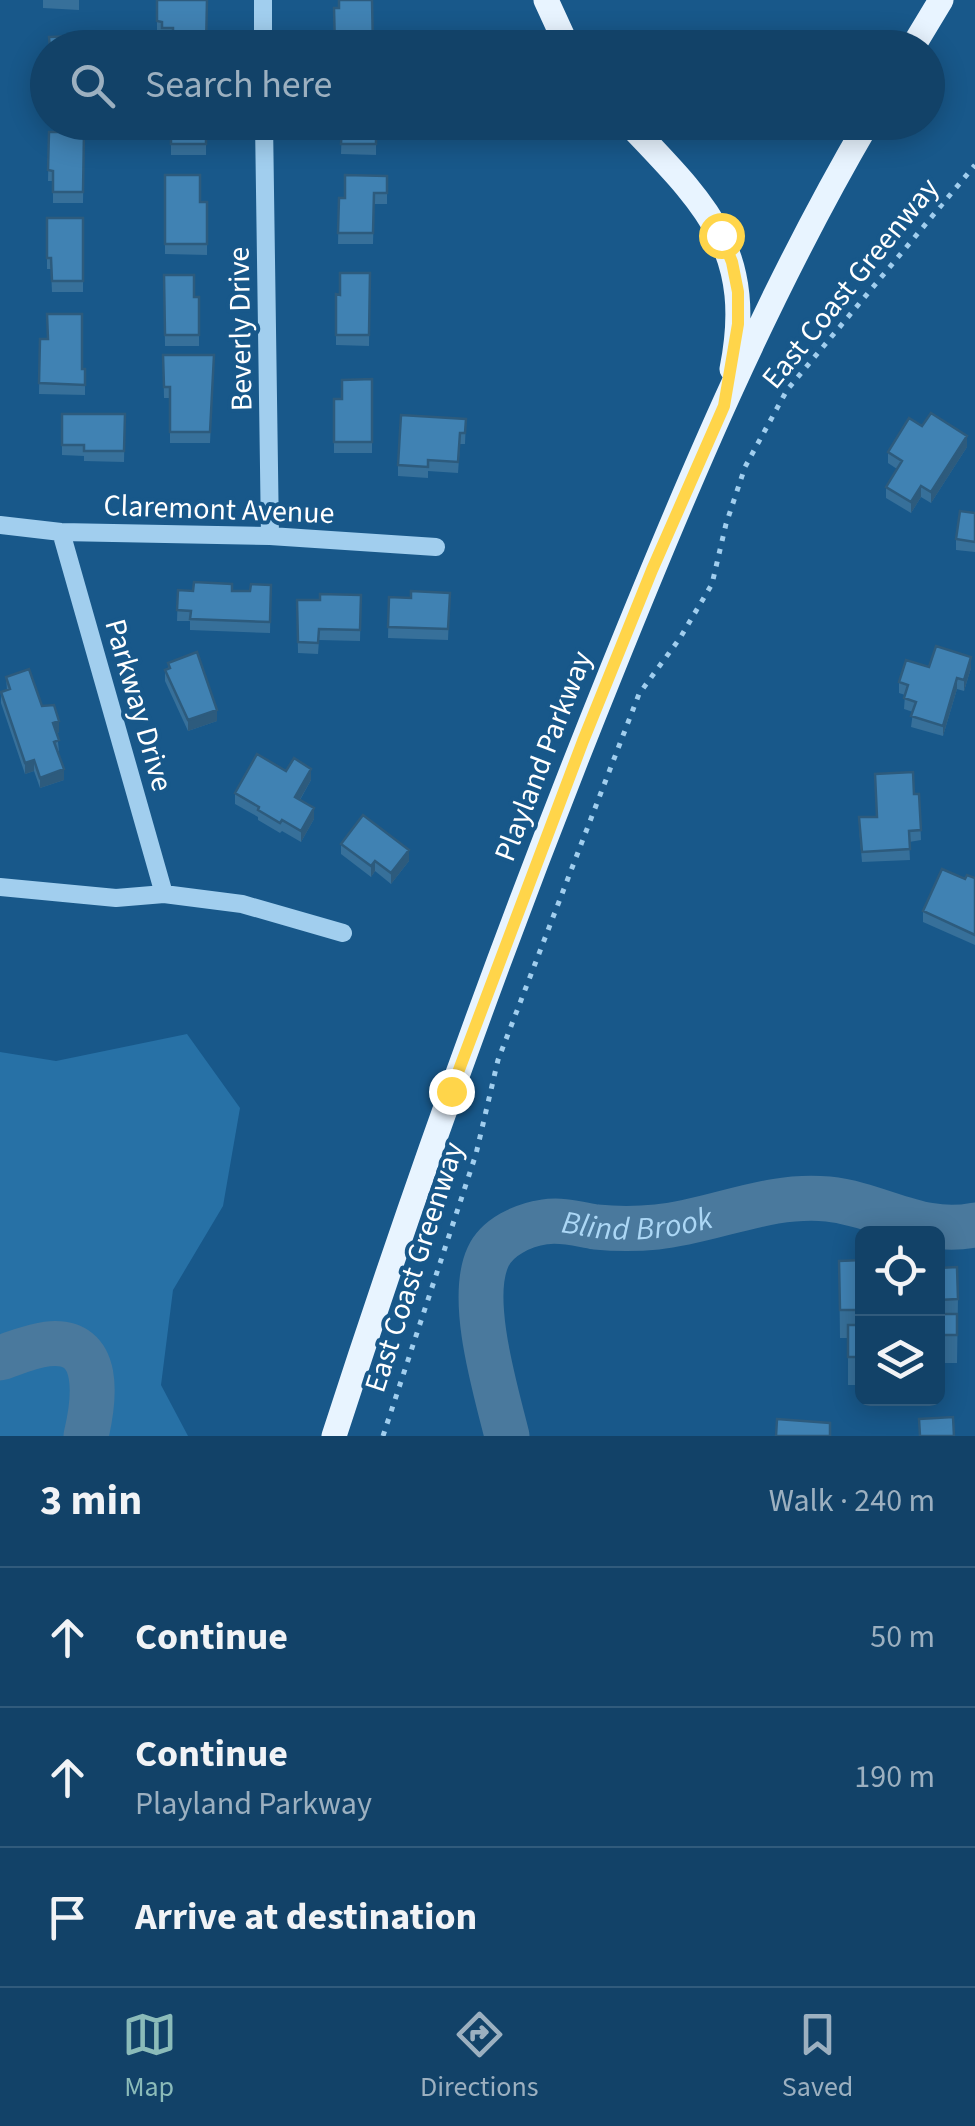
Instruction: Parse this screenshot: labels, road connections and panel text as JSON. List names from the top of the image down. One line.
{"streets":{"main road":["Playland Parkway"],"street":["Beverly Drive","Claremont Avenue","Parkway Drive"],"path":["East Coast Greenway"]},"crossings":[["Beverly Drive","Claremont Avenue"],["Claremont Avenue","Parkway Drive"]],"water":["Blind Brook"],"page":{"search":"Search here","heading":["3 min","Walk · 240 m"],"list":[["Continue","50 m"],["Continue","Playland Parkway","190 m"],"Arrive at destination"],"nav":["Map","Directions","Saved"]}}
